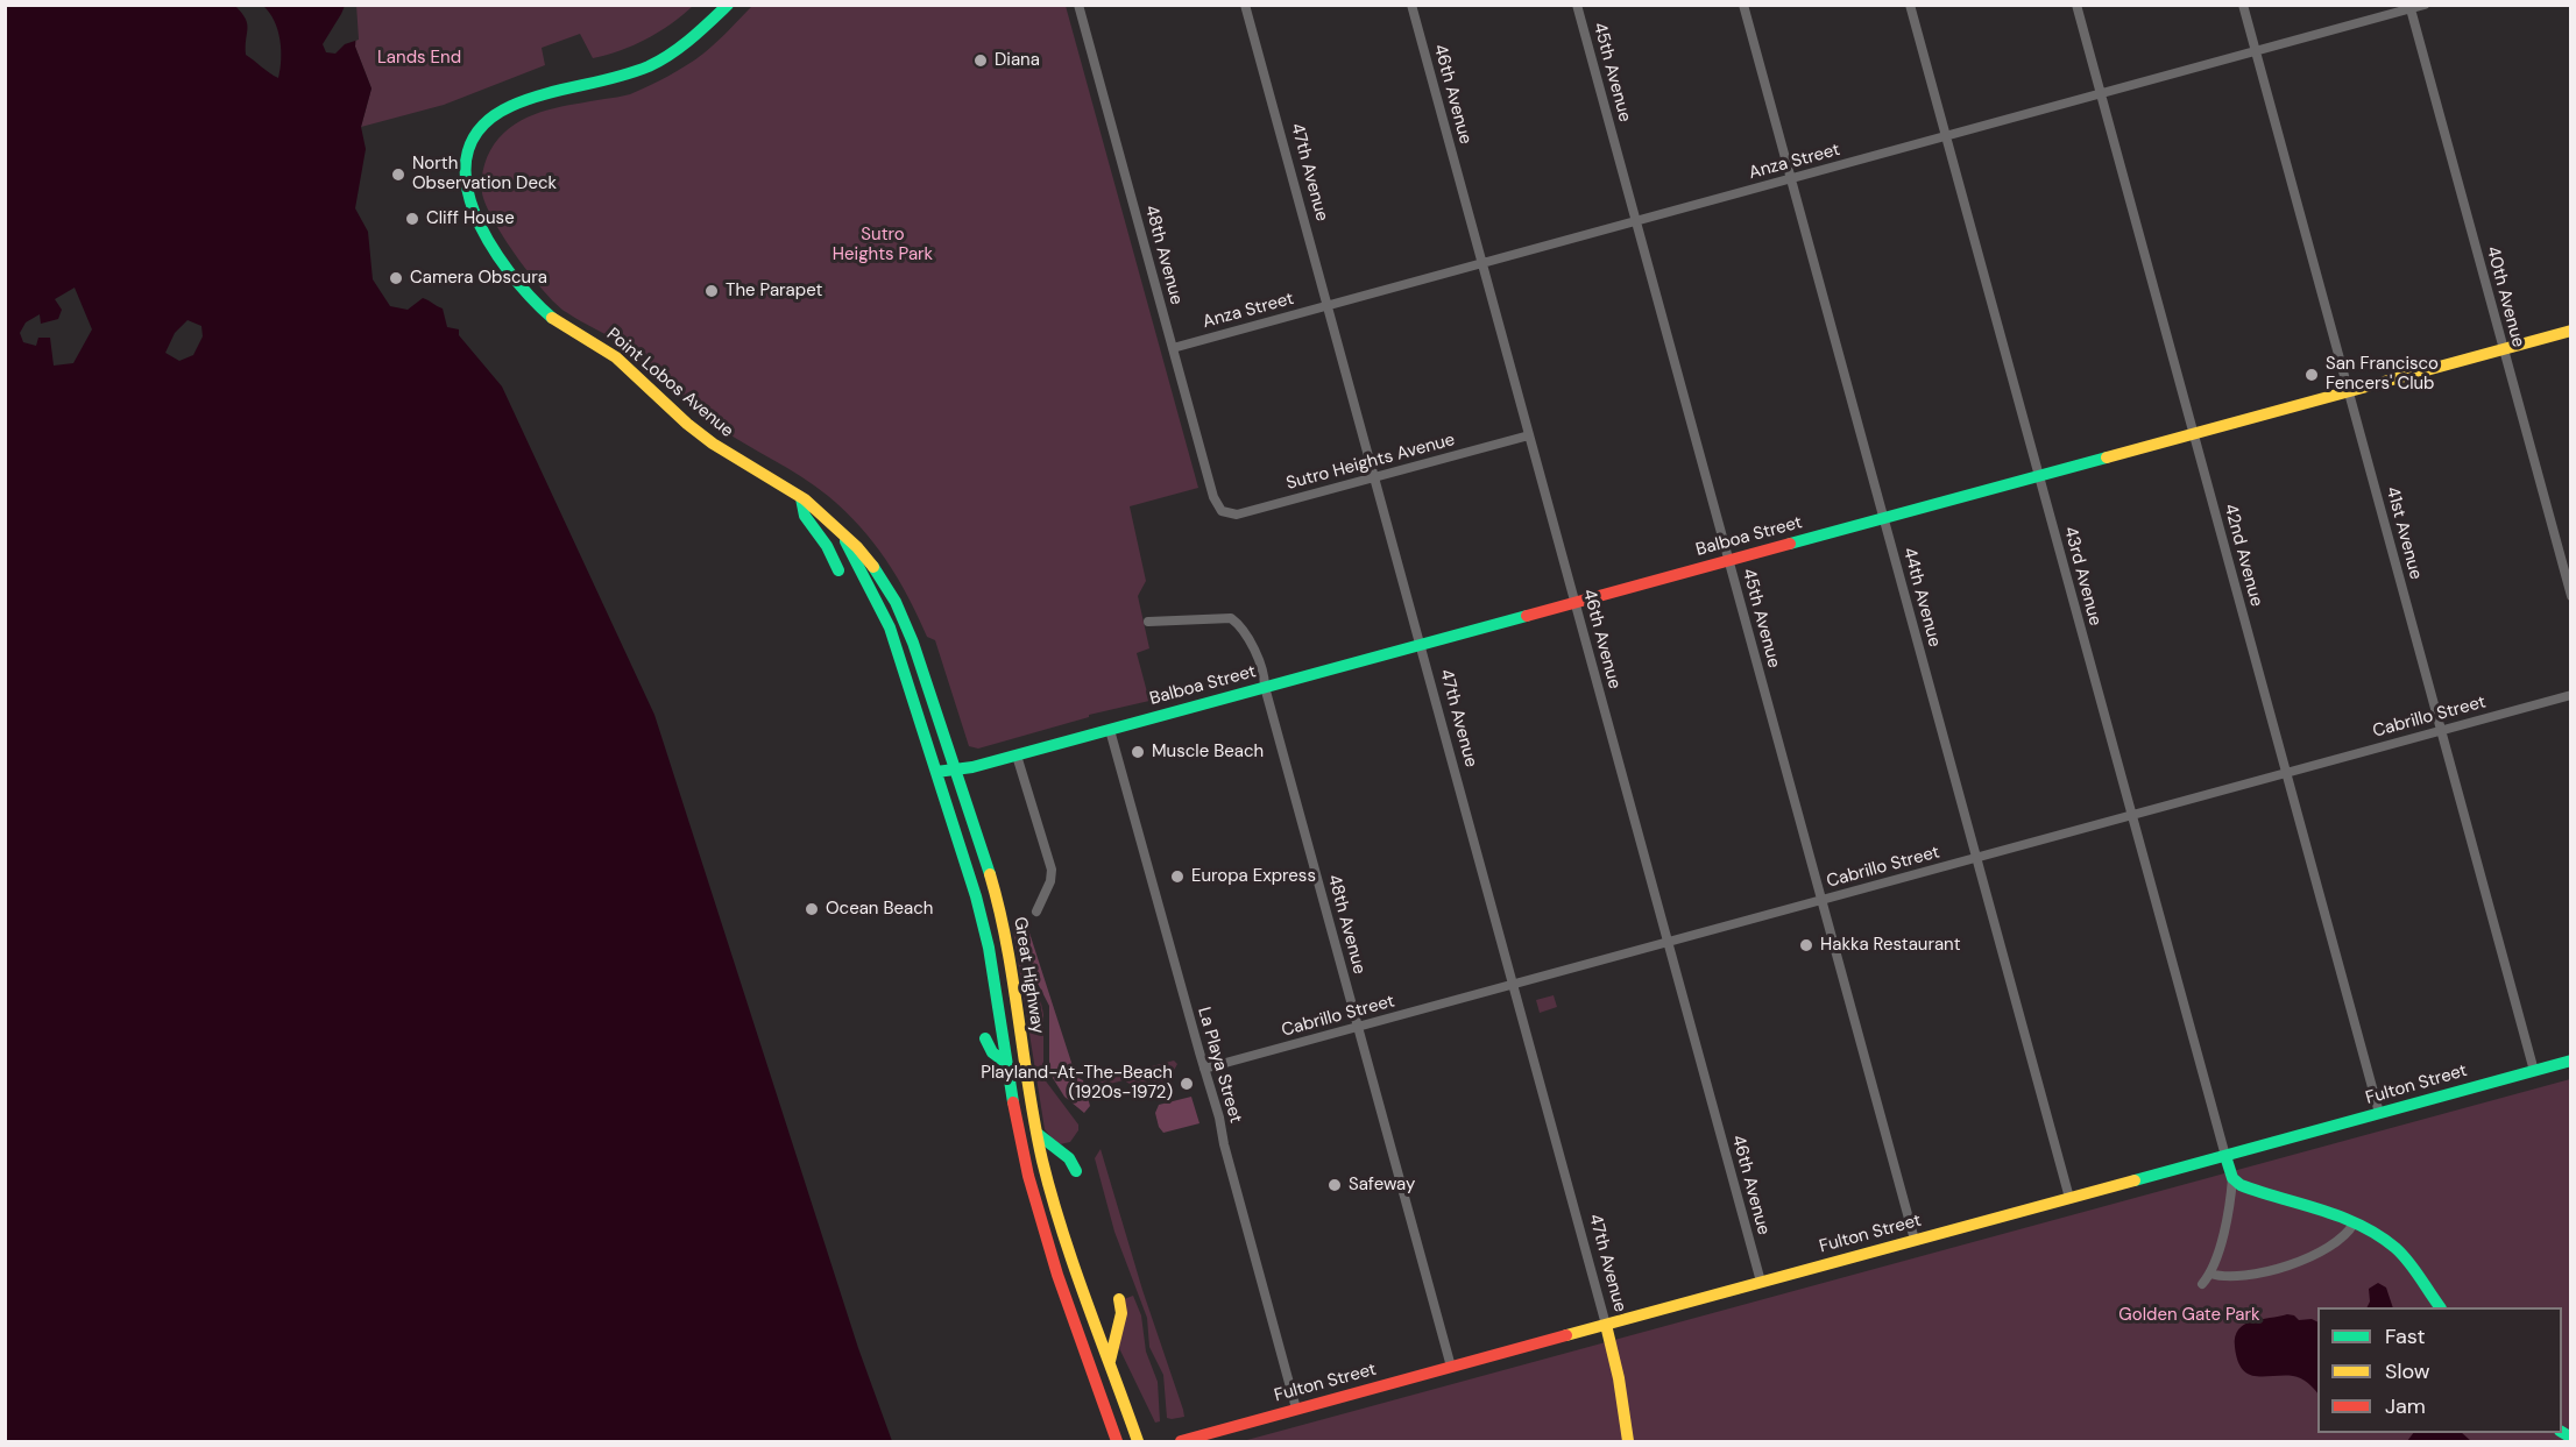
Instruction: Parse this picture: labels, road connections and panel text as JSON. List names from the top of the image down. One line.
{"streets":{"main road":["47th Avenue","Point Lobos Avenue","Balboa Street","Great Highway","Fulton Street"],"street":["45th Avenue","46th Avenue","Anza Street","48th Avenue","40th Avenue","Sutro Heights Avenue","41st Avenue","42nd Avenue","43rd Avenue","44th Avenue","Cabrillo Street","La Playa Street"]},"crossings":[["45th Avenue","Anza Street"],["45th Avenue","Balboa Street"],["45th Avenue","Cabrillo Street"],["45th Avenue","Fulton Street"],["46th Avenue","Anza Street"],["46th Avenue","Sutro Heights Avenue"],["46th Avenue","Balboa Street"],["46th Avenue","Cabrillo Street"],["46th Avenue","Fulton Street"],["Anza Street","47th Avenue"],["Anza Street","48th Avenue"],["Anza Street","40th Avenue"],["Anza Street","41st Avenue"],["Anza Street","42nd Avenue"],["Anza Street","43rd Avenue"],["Anza Street","44th Avenue"],["47th Avenue","Sutro Heights Avenue"],["47th Avenue","Balboa Street"],["47th Avenue","Cabrillo Street"],["47th Avenue","Fulton Street"],["48th Avenue","Sutro Heights Avenue"],["48th Avenue","Balboa Street"],["48th Avenue","Cabrillo Street"],["48th Avenue","Fulton Street"],["40th Avenue","Balboa Street"],["Point Lobos Avenue","Great Highway"],["41st Avenue","Balboa Street"],["41st Avenue","Cabrillo Street"],["41st Avenue","Fulton Street"],["Balboa Street","42nd Avenue"],["Balboa Street","43rd Avenue"],["Balboa Street","44th Avenue"],["Balboa Street","Great Highway"],["Balboa Street","La Playa Street"],["42nd Avenue","Cabrillo Street"],["42nd Avenue","Fulton Street"],["43rd Avenue","Cabrillo Street"],["43rd Avenue","Fulton Street"],["44th Avenue","Cabrillo Street"],["44th Avenue","Fulton Street"],["Cabrillo Street","La Playa Street"],["La Playa Street","Fulton Street"]],"parks":["Lands End","Sutro Heights Park","Golden Gate Park"],"places":["Diana","North Observation Deck","Cliff House","Camera Obscura","The Parapet","San Francisco Fencers' Club","Muscle Beach","Europa Express","Ocean Beach","Hakka Restaurant","Playland-At-The-Beach (1920s-1972)","Safeway"],"legend":["Fast","Slow","Jam"]}
